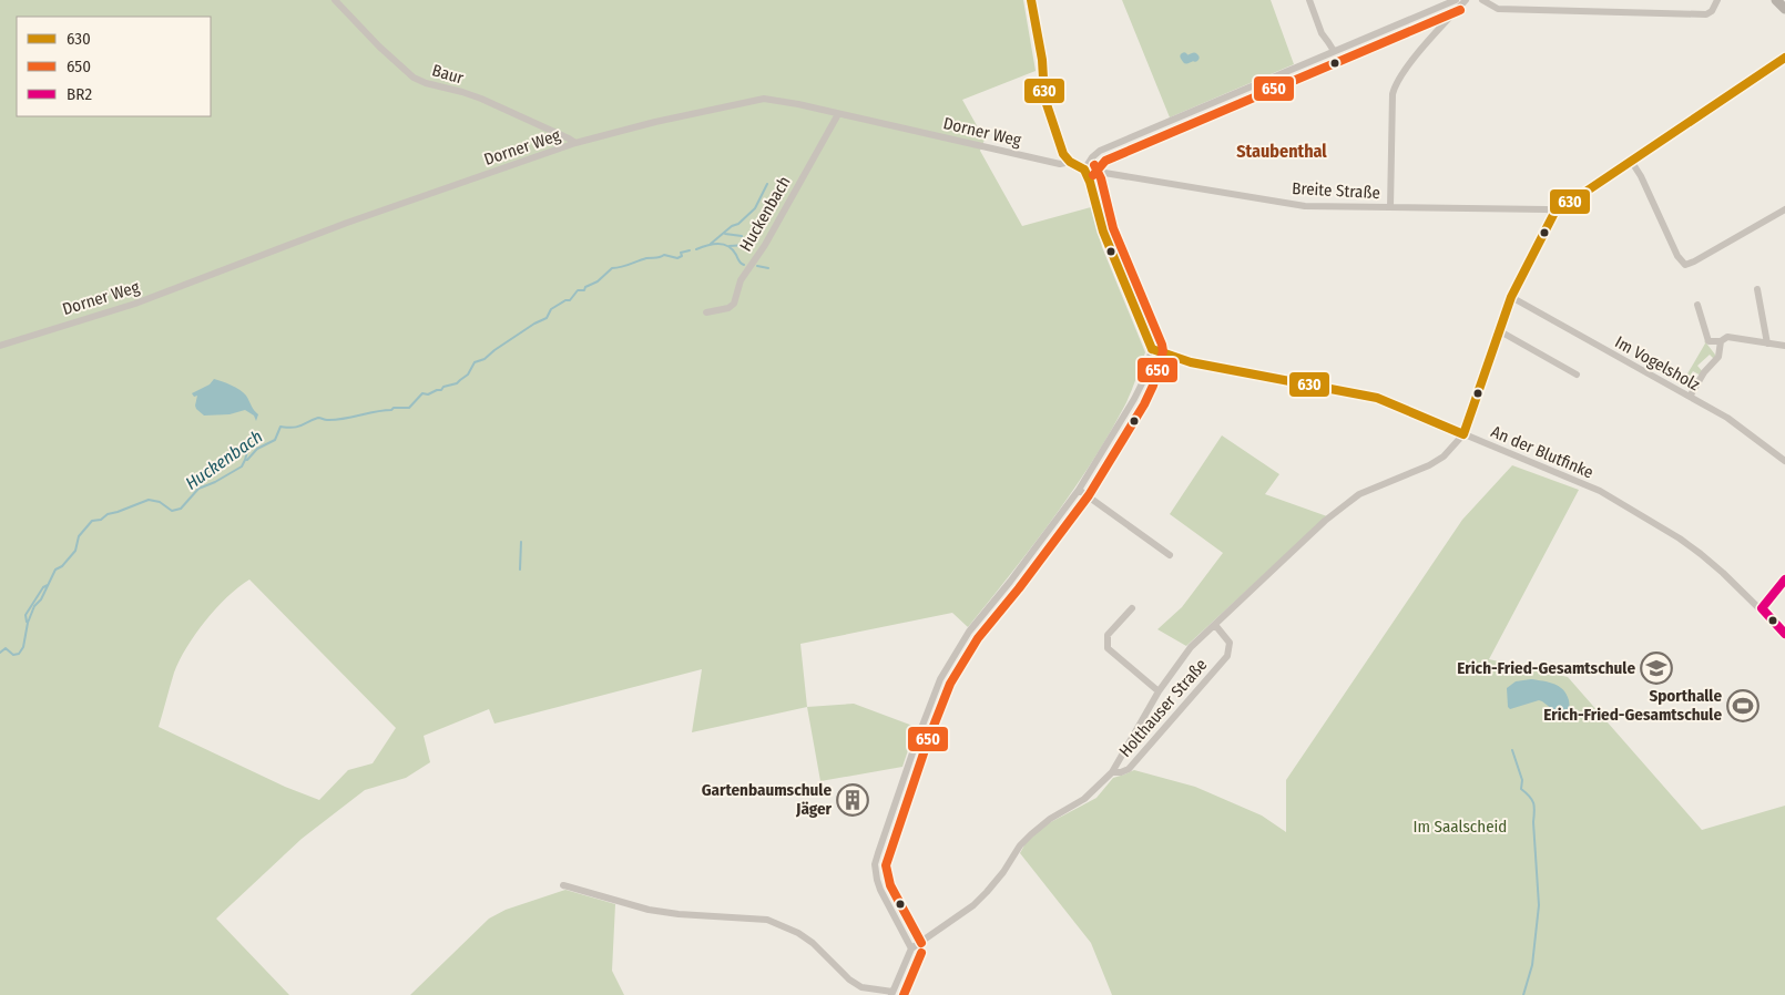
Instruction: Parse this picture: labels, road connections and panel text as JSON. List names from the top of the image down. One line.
{"streets":{"street":["Baur","Dorner Weg","Breite Straße","Huckenbach","Im Vogelsholz","An der Blutfinke","Holthauser Straße"]},"crossings":[["Baur","Dorner Weg"],["Dorner Weg","Breite Straße"],["Dorner Weg","Huckenbach"],["Breite Straße","Holthauser Straße"],["Im Vogelsholz","Holthauser Straße"],["An der Blutfinke","Holthauser Straße"]],"districts":["Staubenthal"],"water":["Huckenbach"],"parks":["Im Saalscheid"],"places":{"school or university":["Erich-Fried-Gesamtschule"],"sports":["Sporthalle Erich-Fried-Gesamtschule"],"building":["Gartenbaumschule Jäger"]},"lines":["transit line 630","transit line 650","transit line BR2"],"legend":["630","650","BR2"]}
